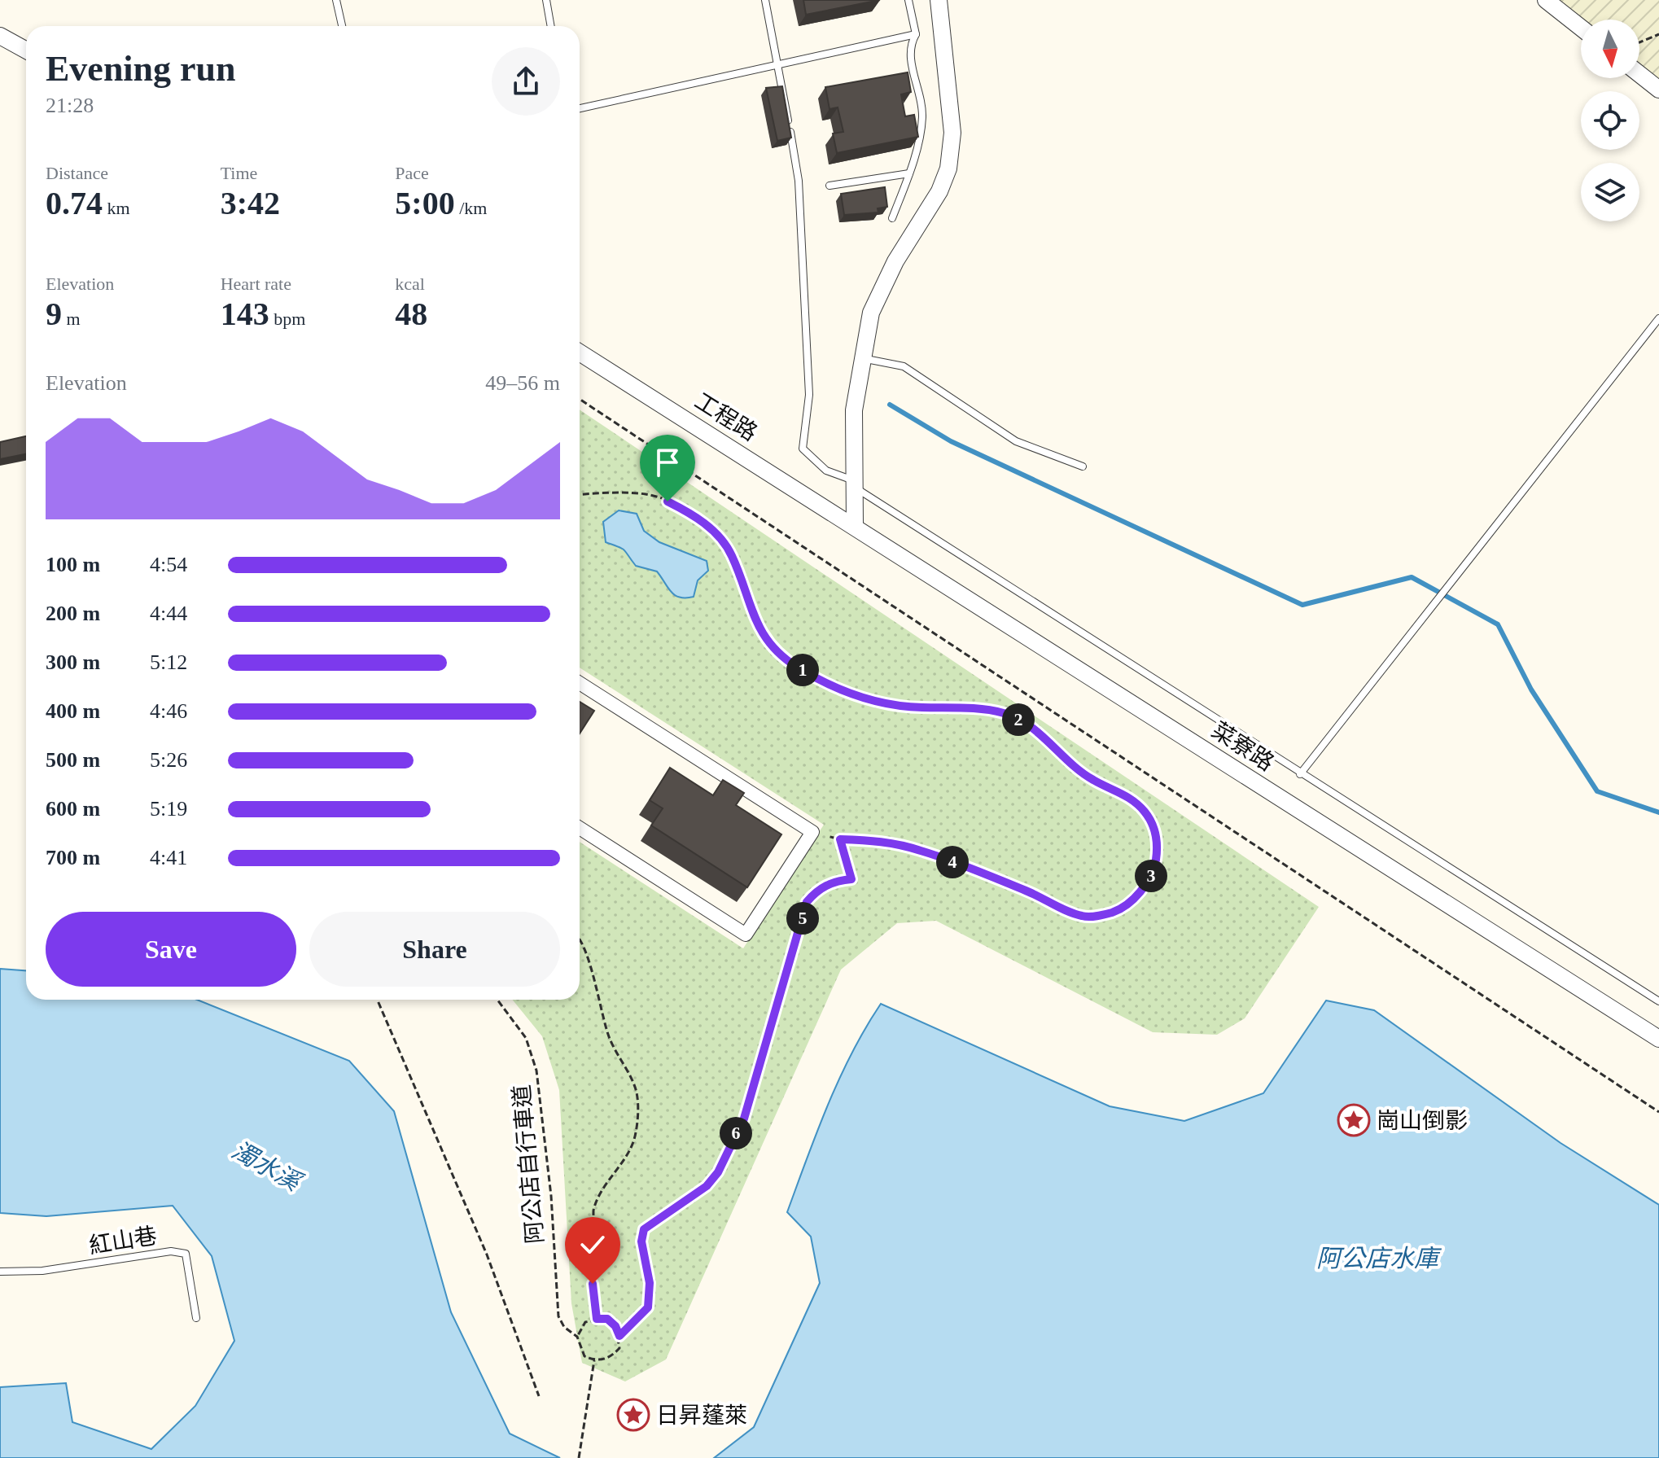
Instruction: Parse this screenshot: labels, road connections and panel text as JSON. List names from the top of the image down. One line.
{"streets":{"street":["工程路","菜寮路"],"lane":["紅山巷"],"path":["阿公店自行車道"]},"crossings":[["工程路","菜寮路"]],"water":["濁水溪","阿公店水庫"],"places":{"place":["崗山倒影","日昇蓬萊"]},"north":"bottom","page":{"heading":["Evening run","21:28"],"stats":[["Distance","0.74 km"],["Time","3:42"],["Pace","5:00 /km"],["Elevation","9 m"],["Heart rate","143 bpm"],["kcal","48"]],"chart":["Elevation","49–56 m"],"list":[{"name":"100 m","note":"4:54"},{"name":"200 m","note":"4:44"},{"name":"300 m","note":"5:12"},{"name":"400 m","note":"4:46"},{"name":"500 m","note":"5:26"},{"name":"600 m","note":"5:19"},{"name":"700 m","note":"4:41"}],"pins":["1","2","4","3","5","6"],"buttons":["Save","Share"]}}
